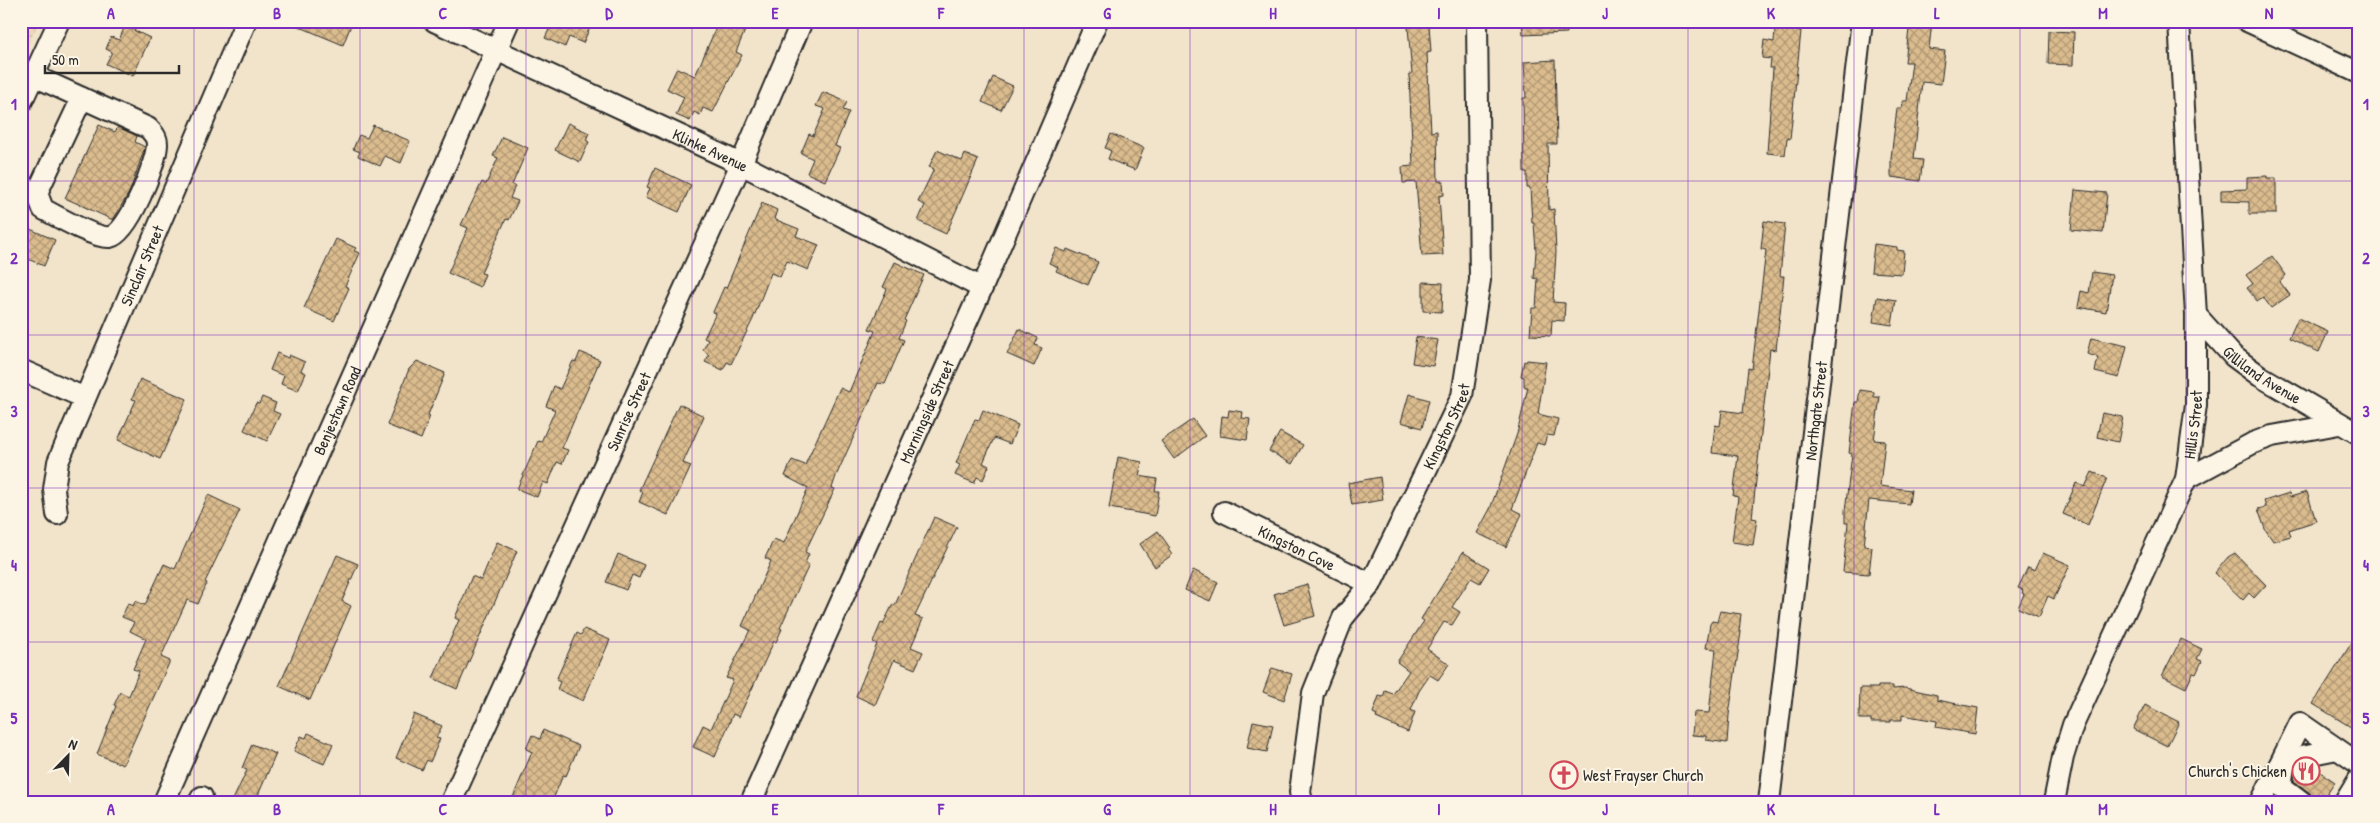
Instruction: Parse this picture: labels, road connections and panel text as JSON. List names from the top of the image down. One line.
{"streets":{"street":["Klinke Avenue","Sinclair Street","Gilliland Avenue","Benjestown Road","Sunrise Street","Morningside Street","Northgate Street","Kingston Street","Hillis Street","Kingston Cove"]},"crossings":[["Klinke Avenue","Benjestown Road"],["Klinke Avenue","Sunrise Street"],["Klinke Avenue","Morningside Street"],["Gilliland Avenue","Hillis Street"],["Kingston Street","Kingston Cove"]],"places":{"restaurant":["Church's Chicken"],"church":["West Frayser Church"]},"scale_bar":"50 m","north":"top right","grid":{"columns":["A","B","C","D","E","F","G","H","I","J","K","L","M","N"],"rows":["1","2","3","4","5"]}}
